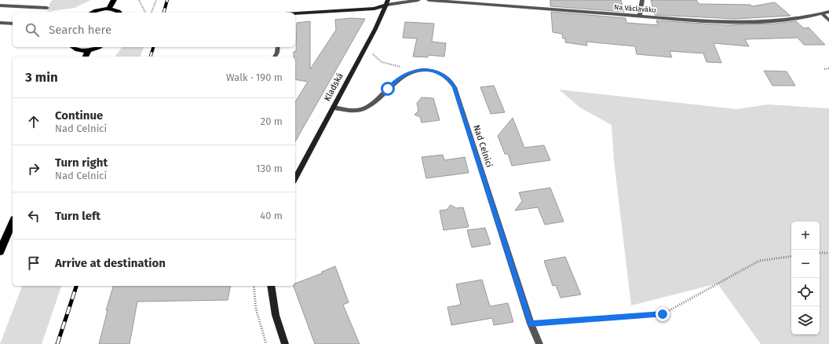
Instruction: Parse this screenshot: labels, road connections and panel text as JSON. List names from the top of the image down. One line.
{"streets":{"main road":["Kladská"],"street":["Na Václaváku","Nad Celnicí"]},"crossings":[["Kladská","Nad Celnicí"]],"page":{"search":"Search here","heading":["3 min","Walk · 190 m"],"list":[["Continue","Nad Celnicí","20 m"],["Turn right","Nad Celnicí","130 m"],["Turn left","40 m"],"Arrive at destination"],"map_buttons":["+","−"]}}
